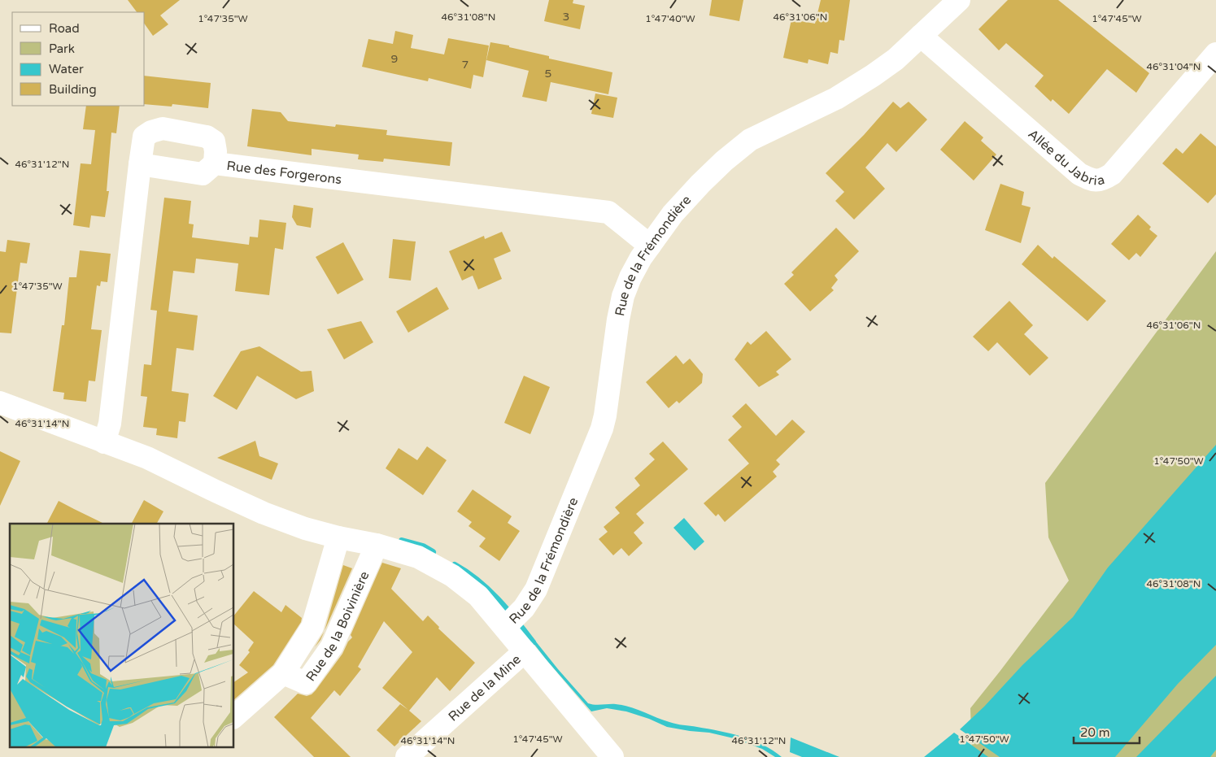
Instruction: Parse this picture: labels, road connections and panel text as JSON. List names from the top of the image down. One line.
{"streets":{"street":["Allée du Jabria","Rue des Forgerons","Rue de la Frémondière","Rue de la Boivinière","Rue de la Mine"]},"crossings":[["Allée du Jabria","Rue de la Frémondière"],["Rue des Forgerons","Rue de la Frémondière"]],"house_numbers":["3","9","7","5"],"legend":["Road","Park","Water","Building"],"scale_bar":"20 m","coordinates":["46°31'08\"N","46°31'06\"N","1°47'35\"W","1°47'40\"W","1°47'45\"W","46°31'04\"N","46°31'12\"N","46°31'14\"N","1°47'50\"W"]}
